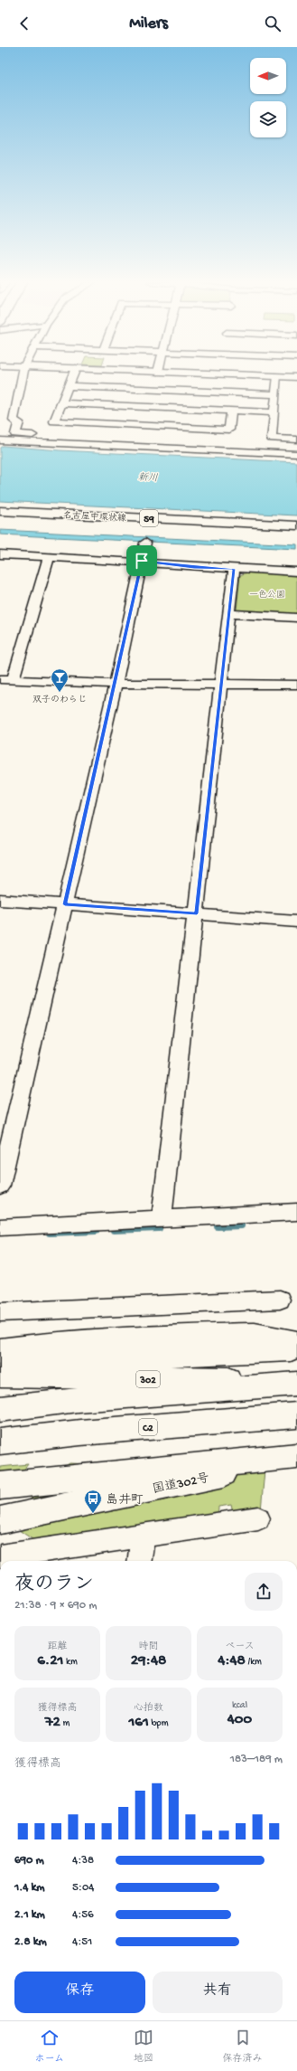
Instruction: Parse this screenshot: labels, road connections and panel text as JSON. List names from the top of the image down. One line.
{"streets":{"main road":["名古屋中環状線","59","302","C2","国道302号"]},"water":["新川"],"parks":["一色公園"],"places":{"bar":["双子のわらじ"],"bus stop":["島井町"]},"north":"left","page":{"header":"Milers","heading":["夜のラン","21:38 · 9 × 690 m"],"stats":[["距離","6.21 km"],["時間","29:48"],["ペース","4:48 /km"],["獲得標高","72 m"],["心拍数","161 bpm"],["kcal","400"]],"chart":["獲得標高","183–189 m"],"list":[{"name":"690 m","note":"4:38"},{"name":"1.4 km","note":"5:04"},{"name":"2.1 km","note":"4:56"},{"name":"2.8 km","note":"4:51"}],"buttons":["保存","共有"],"tabs":["ホーム","地図","保存済み"]}}
